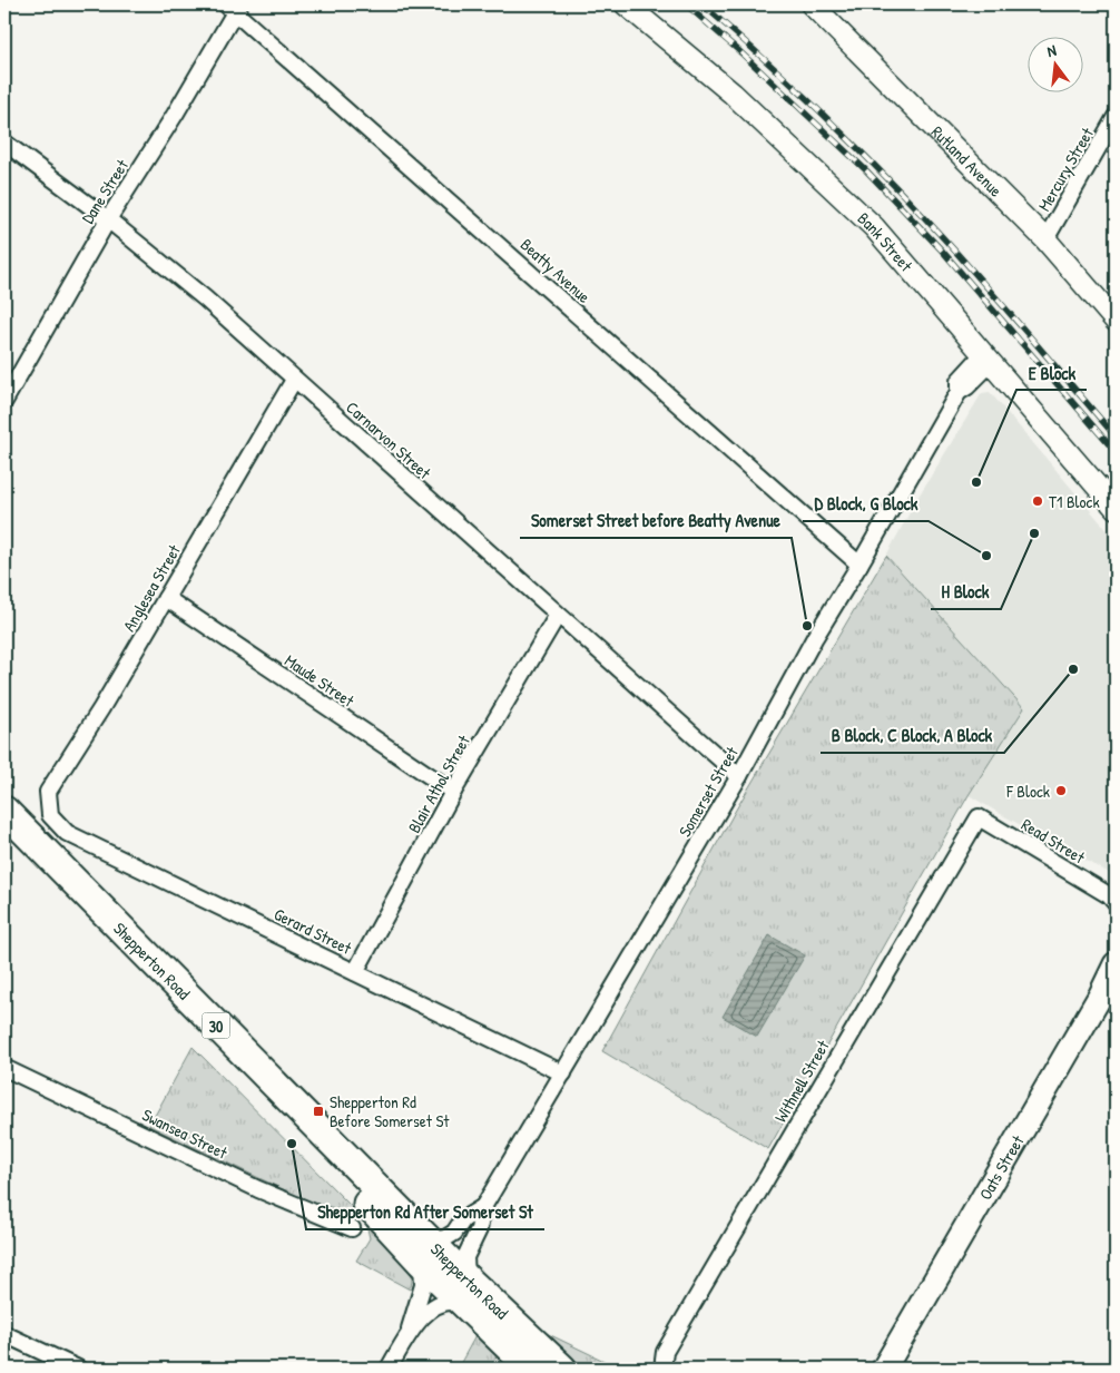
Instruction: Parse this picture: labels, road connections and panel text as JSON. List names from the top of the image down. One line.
{"streets":{"highway":["Shepperton Road","30"],"main road":["Oats Street"],"street":["Rutland Avenue","Mercury Street","Dane Street","Bank Street","Beatty Avenue","Carnarvon Street","Anglesea Street","Maude Street","Blair Athol Street","Somerset Street","Read Street","Gerard Street","Withnell Street","Swansea Street"]},"crossings":[["Rutland Avenue","Mercury Street"],["Dane Street","Beatty Avenue"],["Dane Street","Carnarvon Street"],["Bank Street","Somerset Street"],["Beatty Avenue","Somerset Street"],["Carnarvon Street","Anglesea Street"],["Carnarvon Street","Blair Athol Street"],["Carnarvon Street","Somerset Street"],["Anglesea Street","Maude Street"],["Anglesea Street","Gerard Street"],["Maude Street","Blair Athol Street"],["Blair Athol Street","Gerard Street"],["Somerset Street","Gerard Street"],["Somerset Street","Shepperton Road"],["Read Street","Withnell Street"]],"places":{"other":["E Block","T1 Block","H Block","D Block, G Block","Somerset Street before Beatty Avenue","B Block, C Block, A Block","F Block","Shepperton Rd After Somerset St"],"transit":["Shepperton Rd Before Somerset St"]},"north":"top"}
